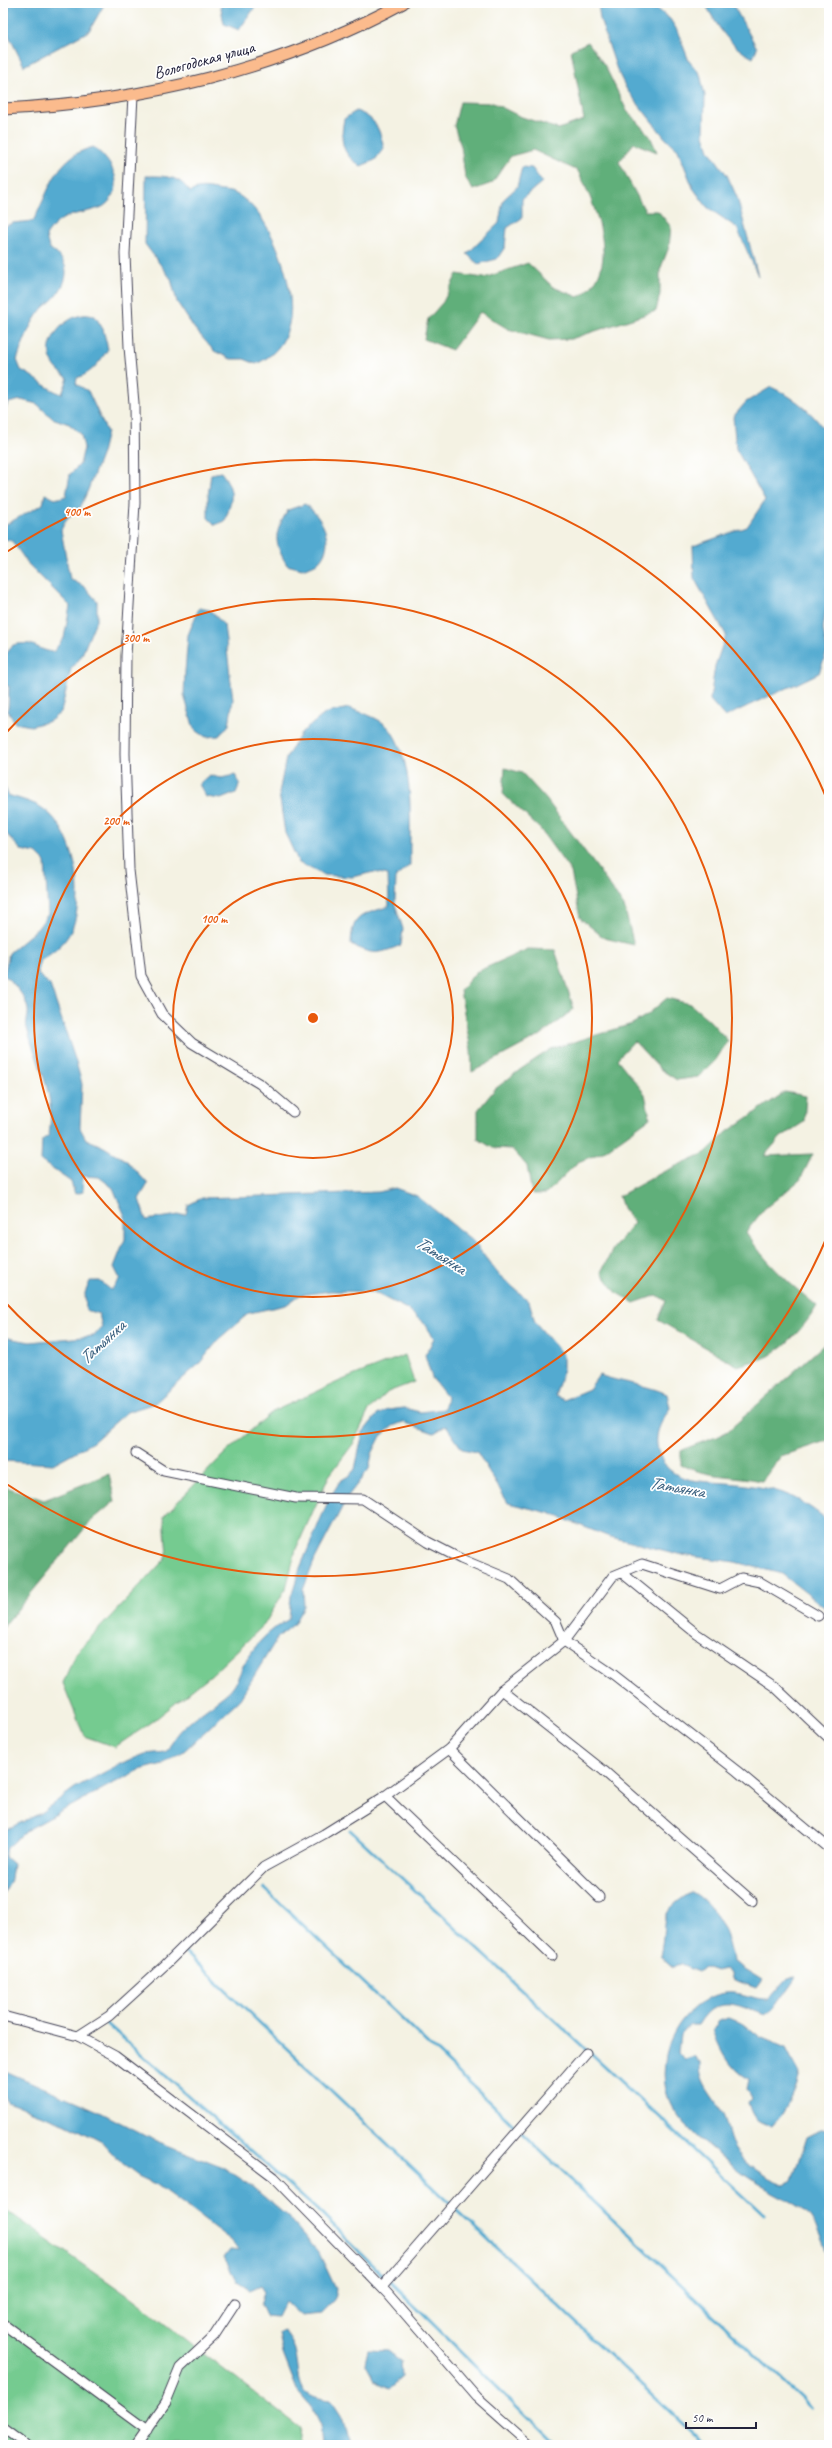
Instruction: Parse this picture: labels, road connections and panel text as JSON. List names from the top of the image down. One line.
{"streets":{"main road":["Вологодская улица"]},"water":["Татьянка"],"scale_bar":"50 m","rings":["400 m","300 m","200 m","100 m"]}
